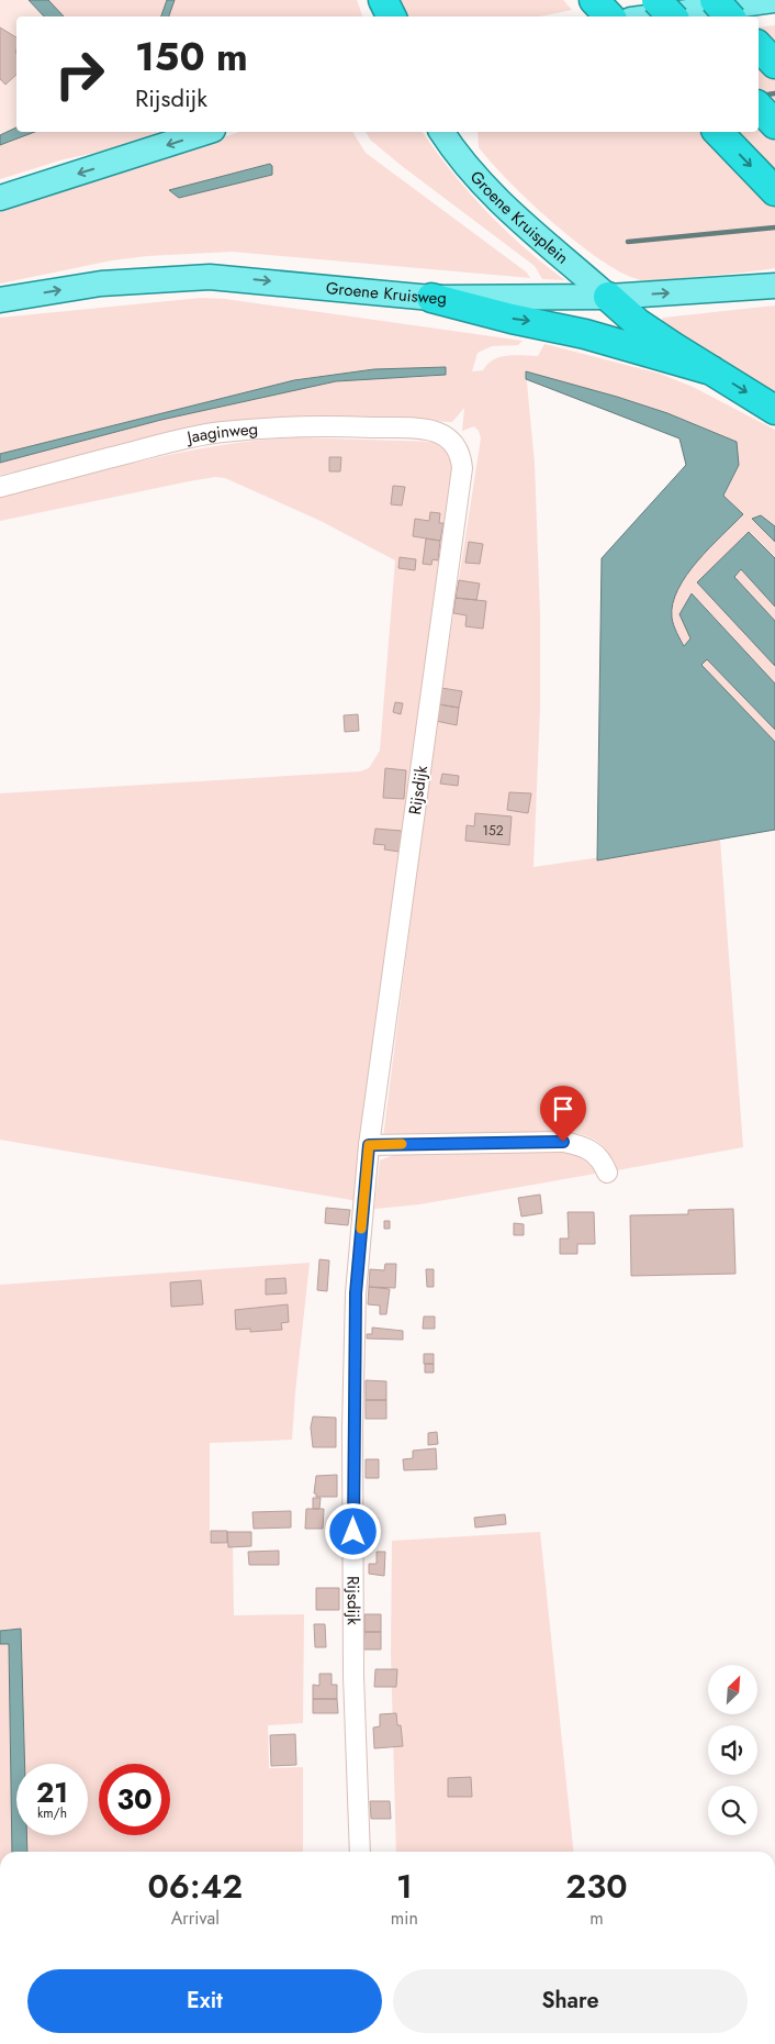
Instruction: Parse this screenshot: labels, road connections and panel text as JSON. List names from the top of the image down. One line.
{"streets":{"main road":["Groene Kruisplein","Groene Kruisweg"],"street":["Jaaginweg","Rijsdijk"]},"crossings":[["Groene Kruisplein","Groene Kruisweg"],["Jaaginweg","Rijsdijk"]],"house_numbers":["152"],"north":"top right","page":{"turn":["150 m","Rijsdijk"],"speed":"21 km/h","limit":"30","eta":["06:42","Arrival","1","min","230","m"],"buttons":["Exit","Share"]}}
